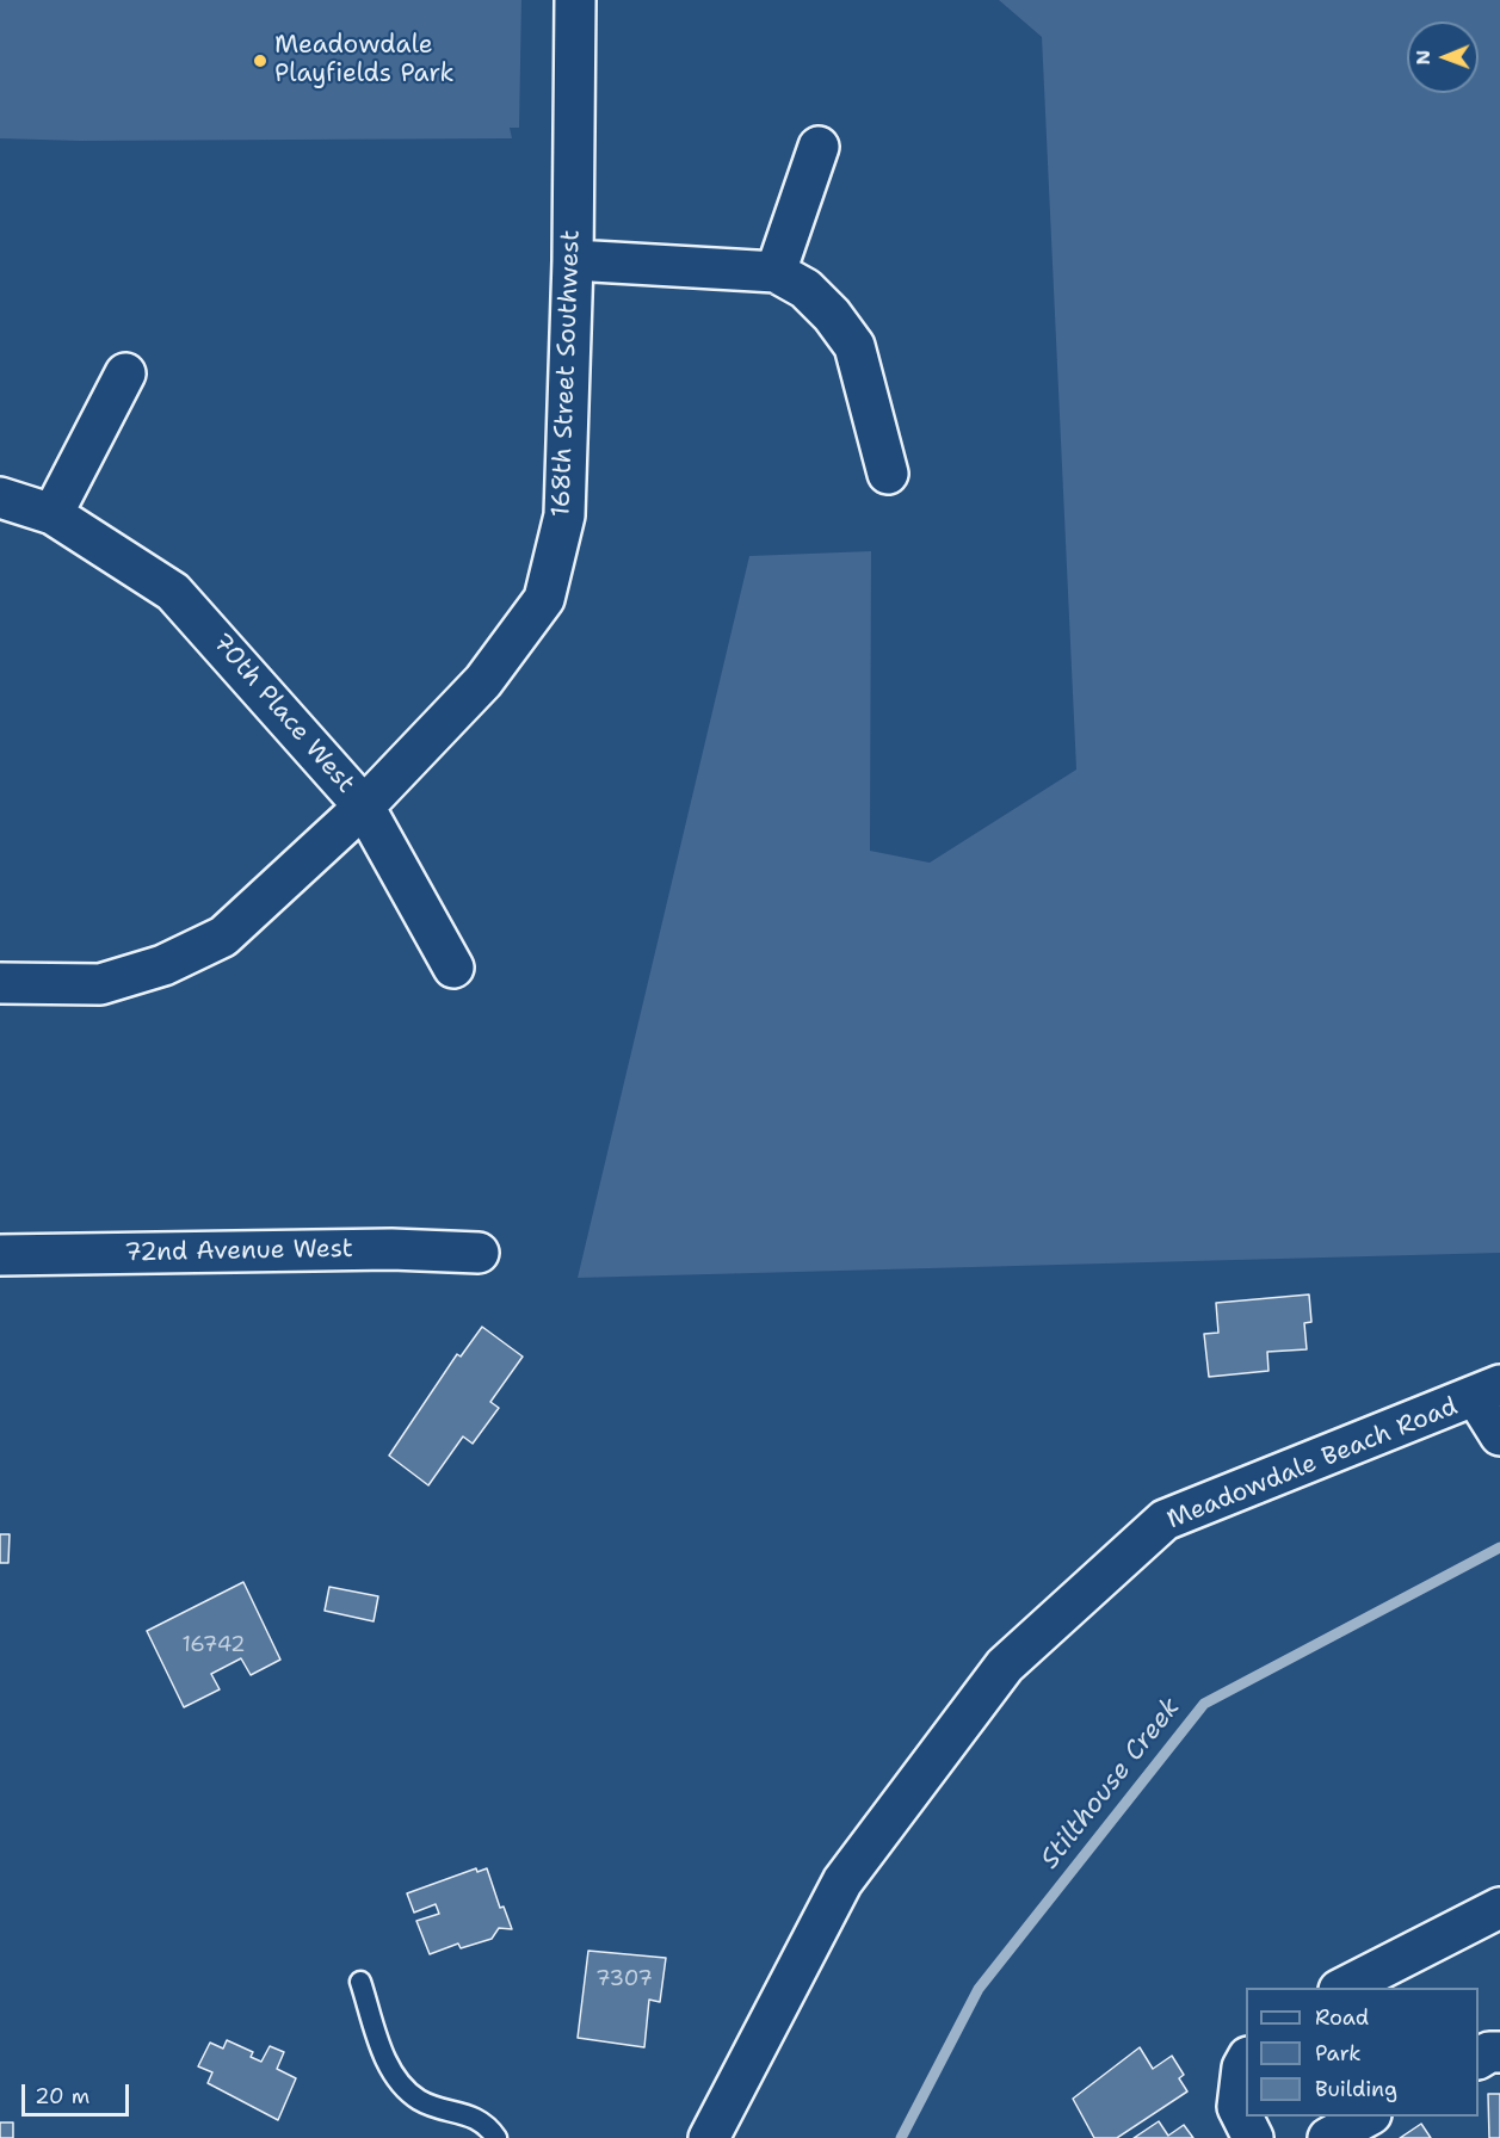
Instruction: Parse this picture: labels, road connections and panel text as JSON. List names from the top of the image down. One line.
{"streets":{"street":["168th Street Southwest","70th Place West","72nd Avenue West","Meadowdale Beach Road"]},"crossings":[["168th Street Southwest","70th Place West"]],"water":["Stilthouse Creek"],"places":["Meadowdale Playfields Park"],"house_numbers":["16742","7307"],"legend":["Road","Park","Building"],"scale_bar":"20 m","north":"left"}
